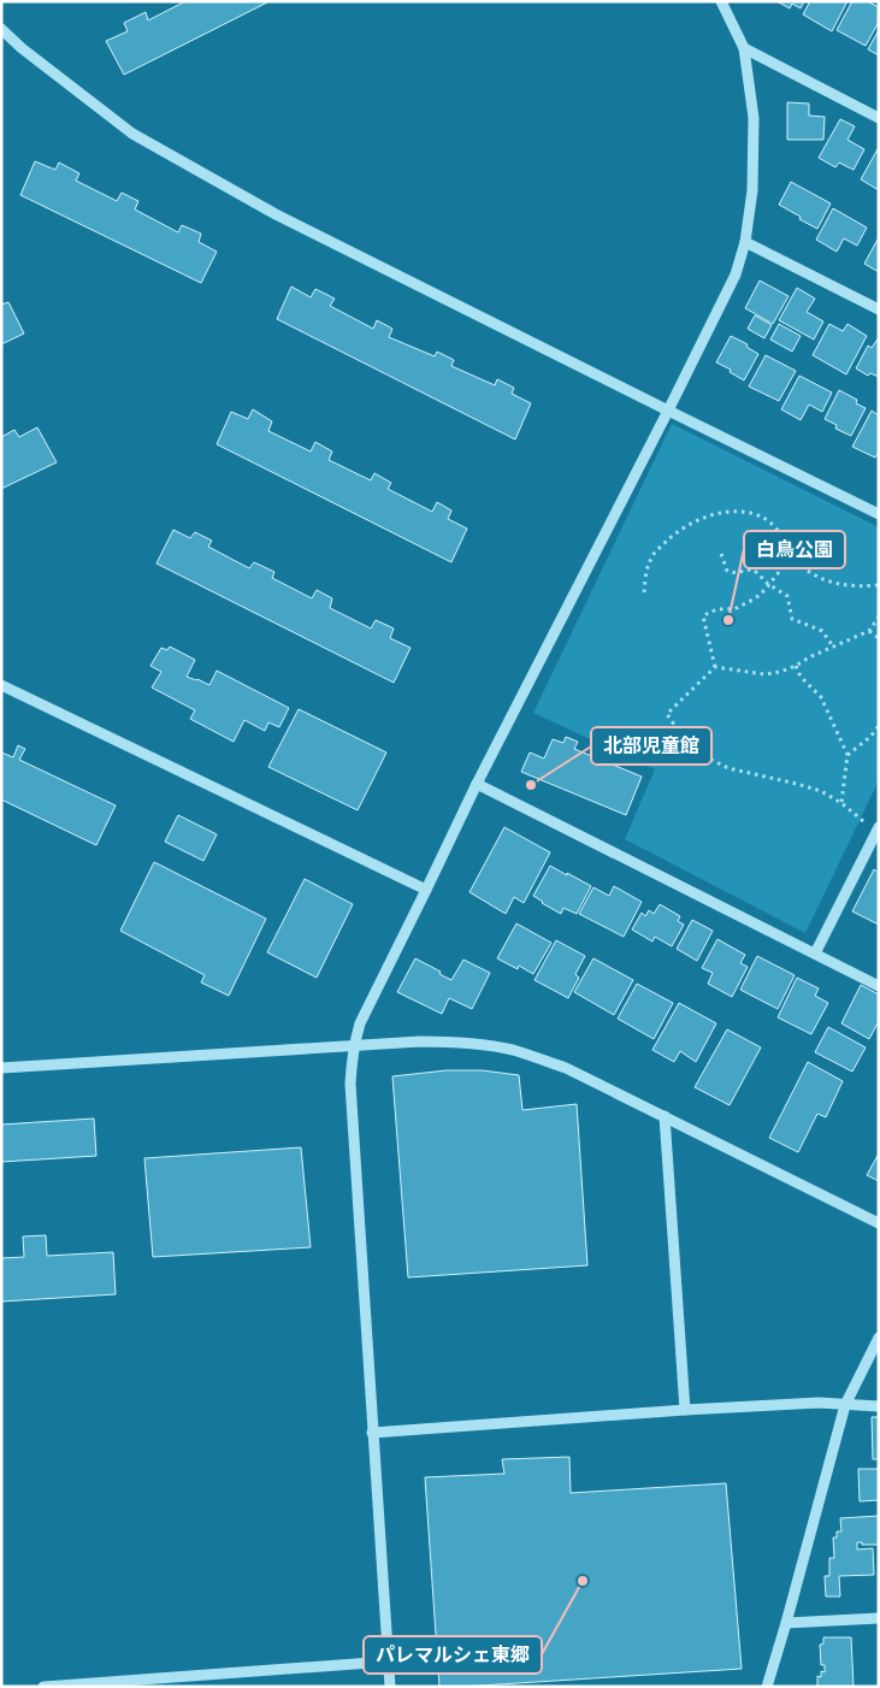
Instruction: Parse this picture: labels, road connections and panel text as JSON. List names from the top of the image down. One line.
{"places":["白鳥公園","北部児童館","パレマルシェ東郷"]}
